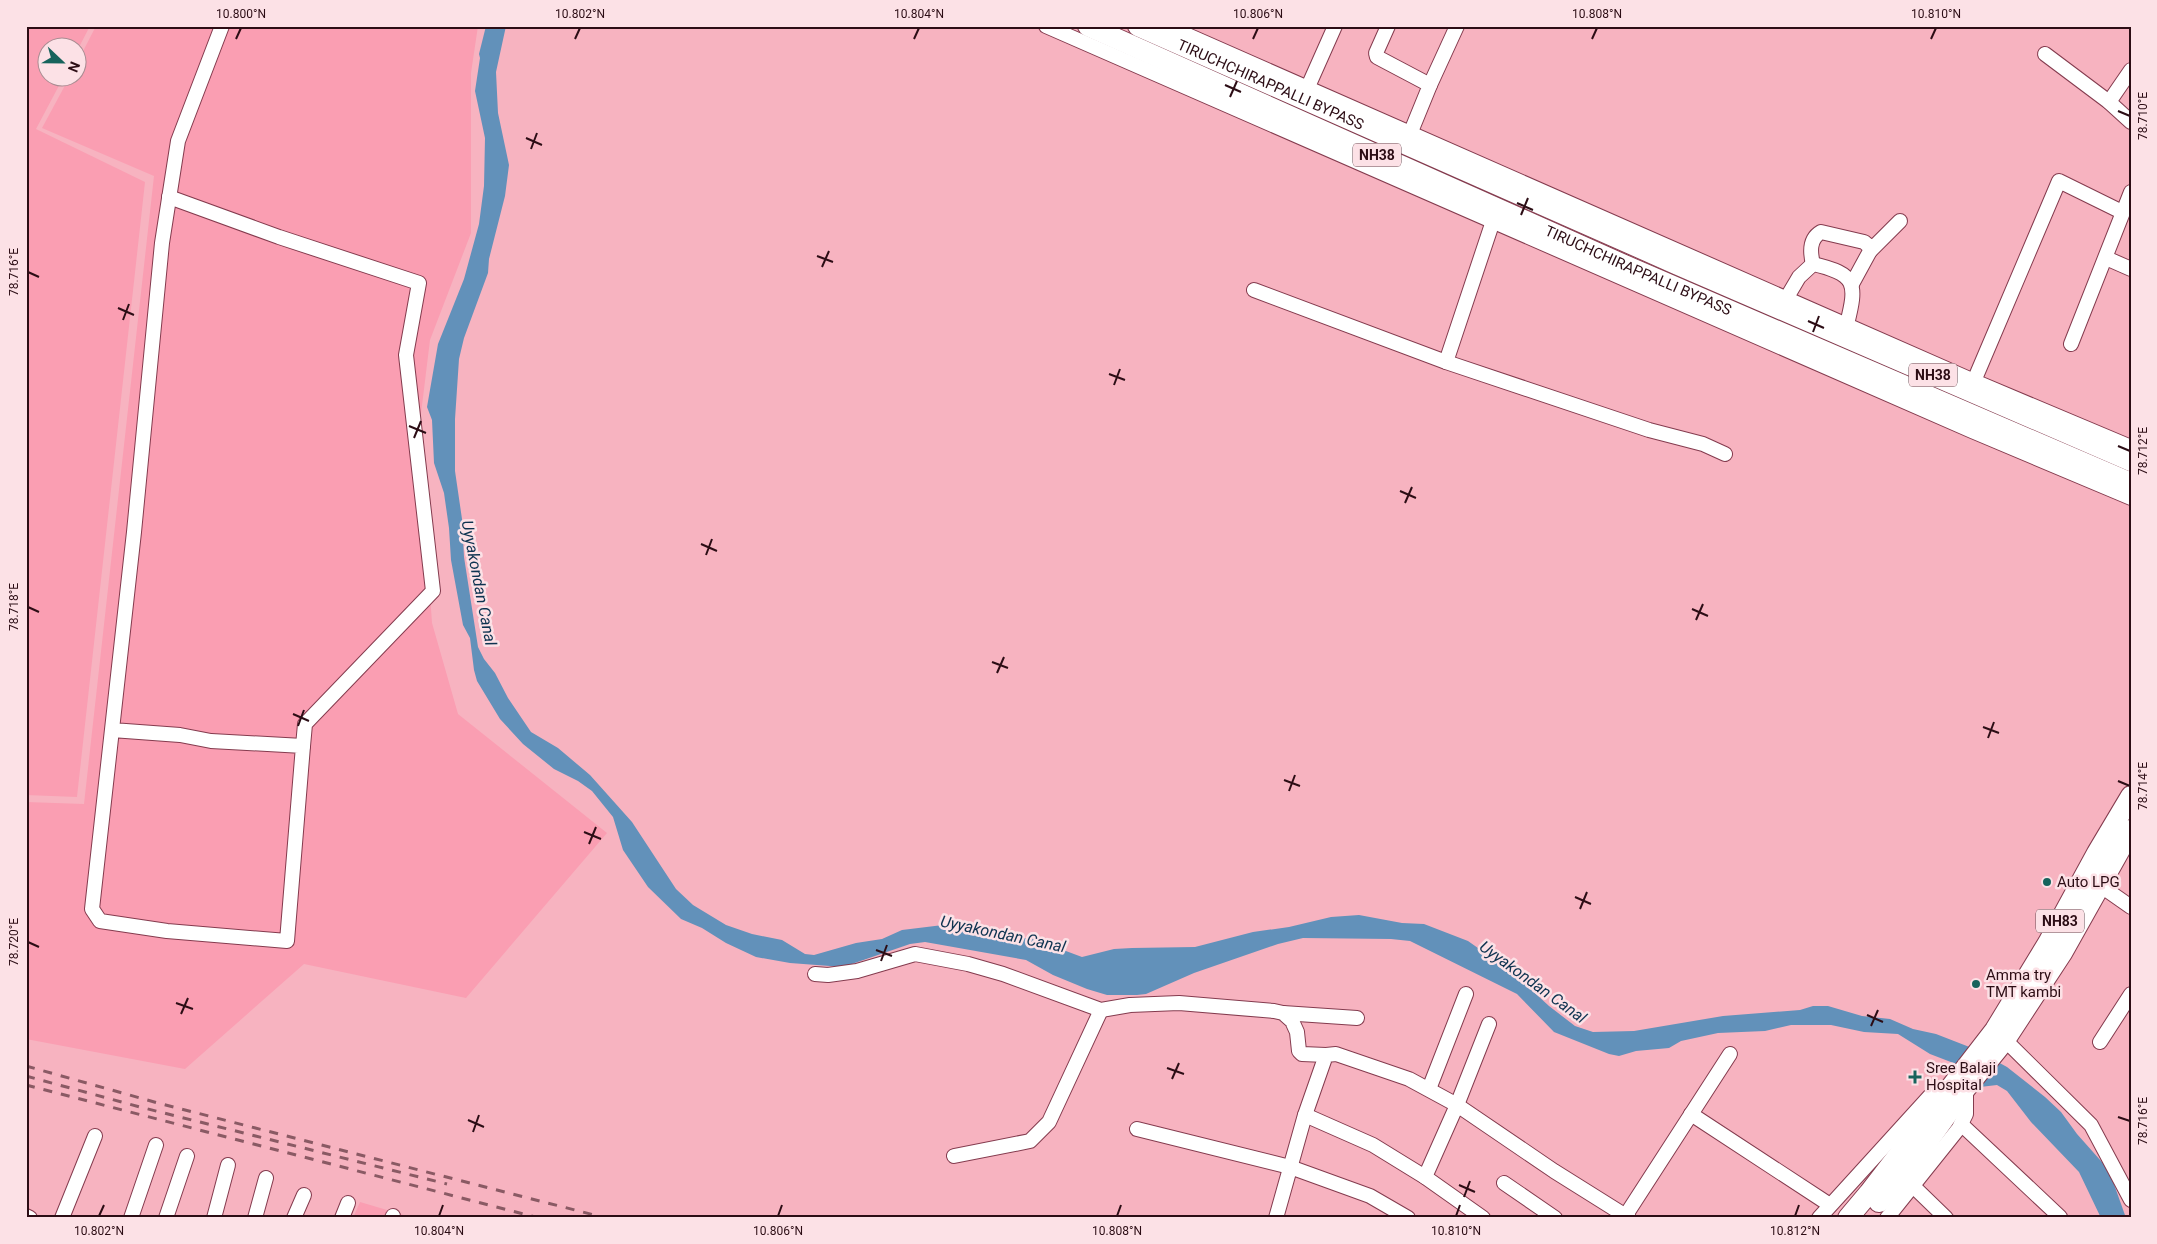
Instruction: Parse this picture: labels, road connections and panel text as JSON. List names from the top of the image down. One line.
{"streets":{"highway":["TIRUCHCHIRAPPALLI BYPASS","NH38","NH83"]},"crossings":[["TIRUCHCHIRAPPALLI BYPASS","NH38"]],"water":["Uyyakondan Canal"],"places":{"other":["Auto LPG","Amma try TMT kambi"],"health":["Sree Balaji Hospital"]},"north":"right","coordinates":["10.800°N","10.802°N","10.804°N","10.806°N","10.808°N","10.810°N","78.710°E","78.716°E","78.712°E","78.718°E","78.714°E","78.720°E","10.812°N"]}
